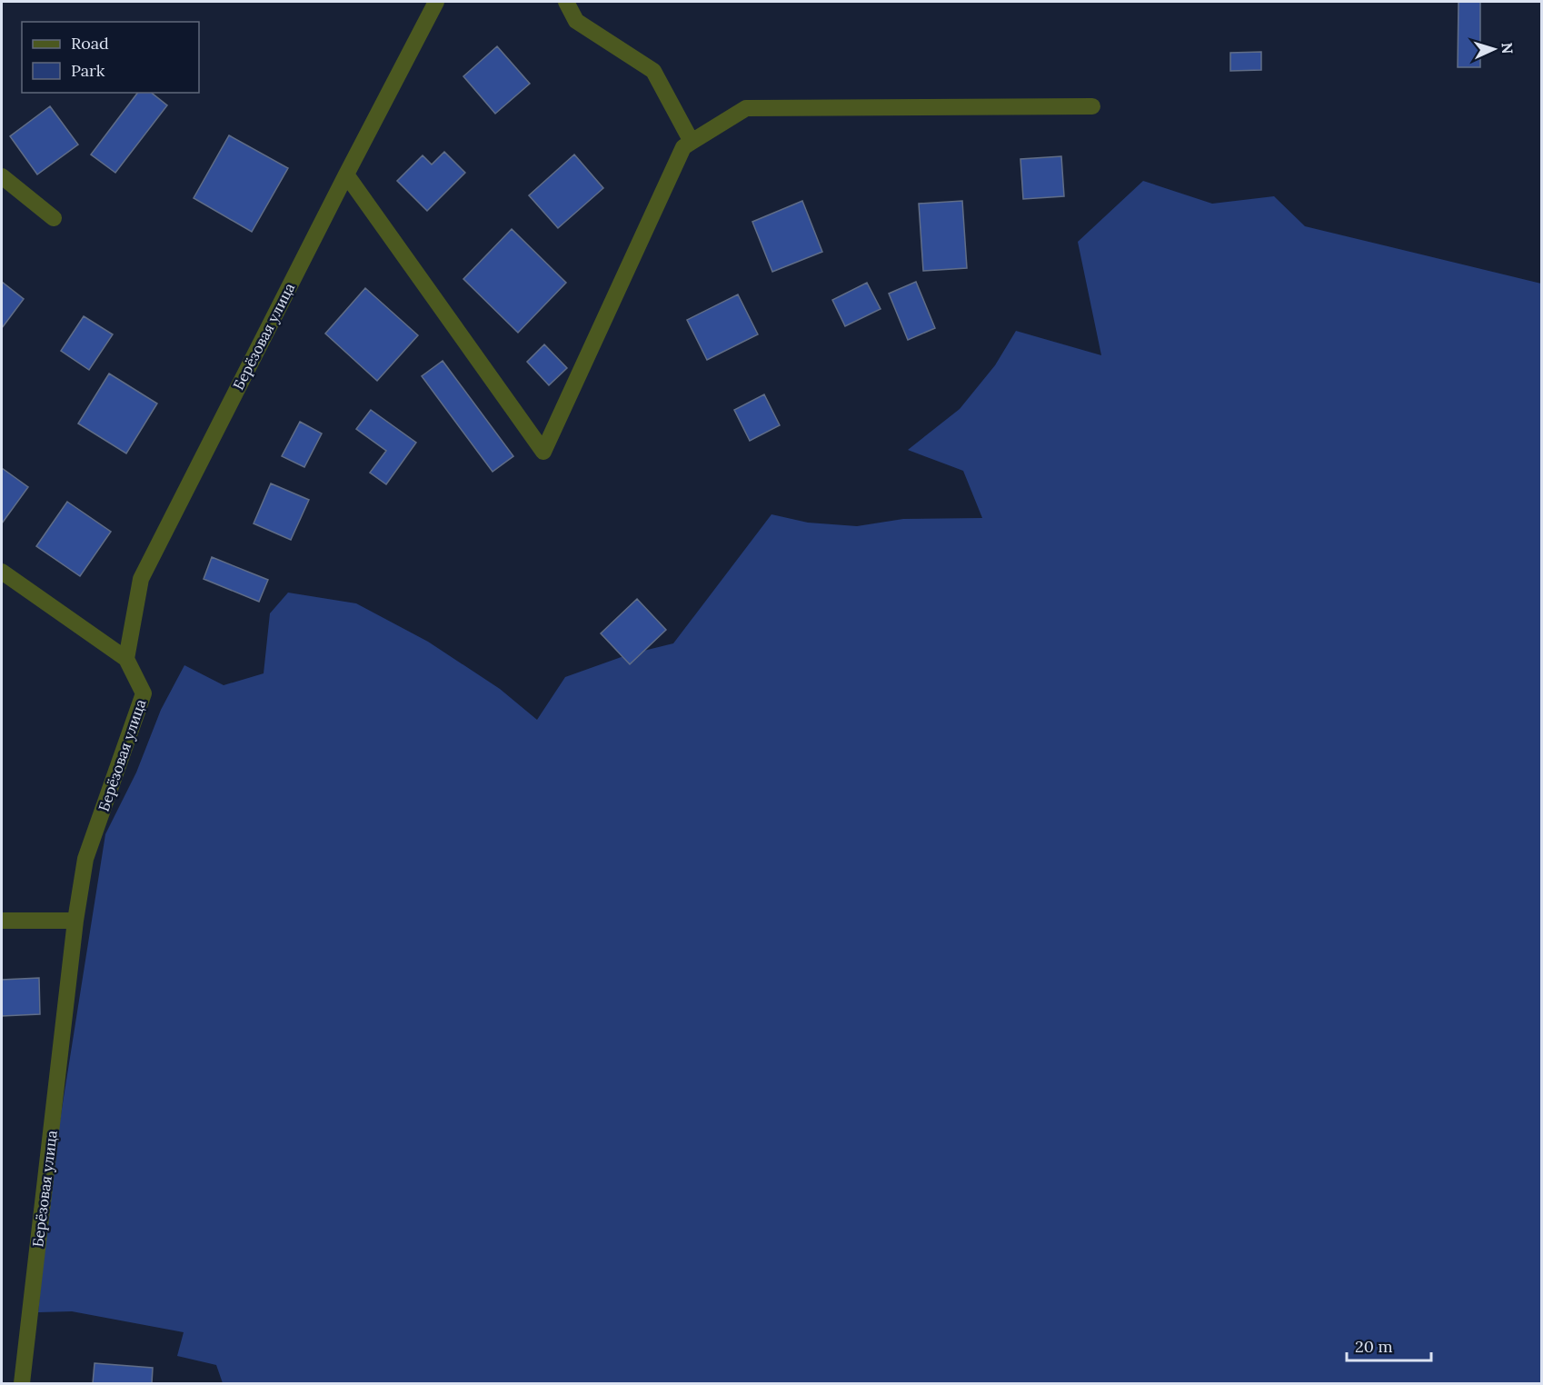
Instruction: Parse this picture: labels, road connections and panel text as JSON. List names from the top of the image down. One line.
{"streets":{"street":["Берёзовая улица"]},"legend":["Road","Park"],"scale_bar":"20 m","north":"right"}
